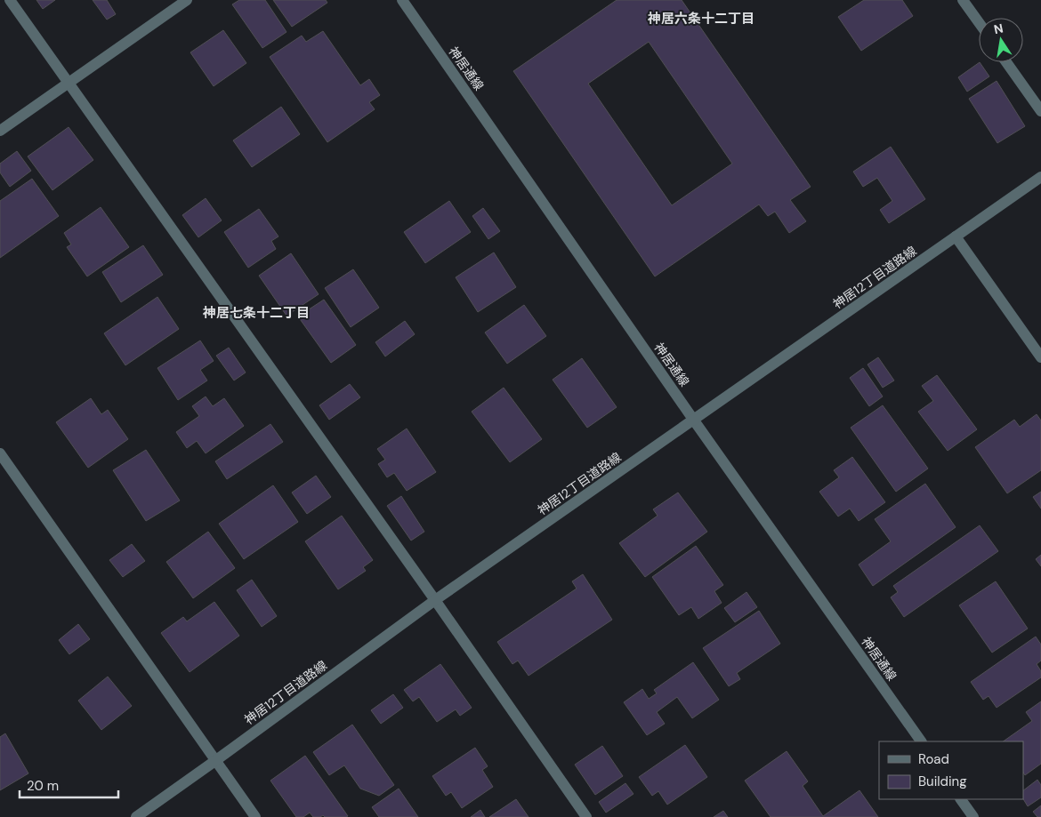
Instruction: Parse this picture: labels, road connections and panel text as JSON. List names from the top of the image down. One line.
{"streets":{"street":["神居通線","神居12丁目道路線"]},"crossings":[["神居通線","神居12丁目道路線"]],"districts":["神居六条十二丁目","神居七条十二丁目"],"legend":["Road","Building"],"scale_bar":"20 m","north":"top"}
